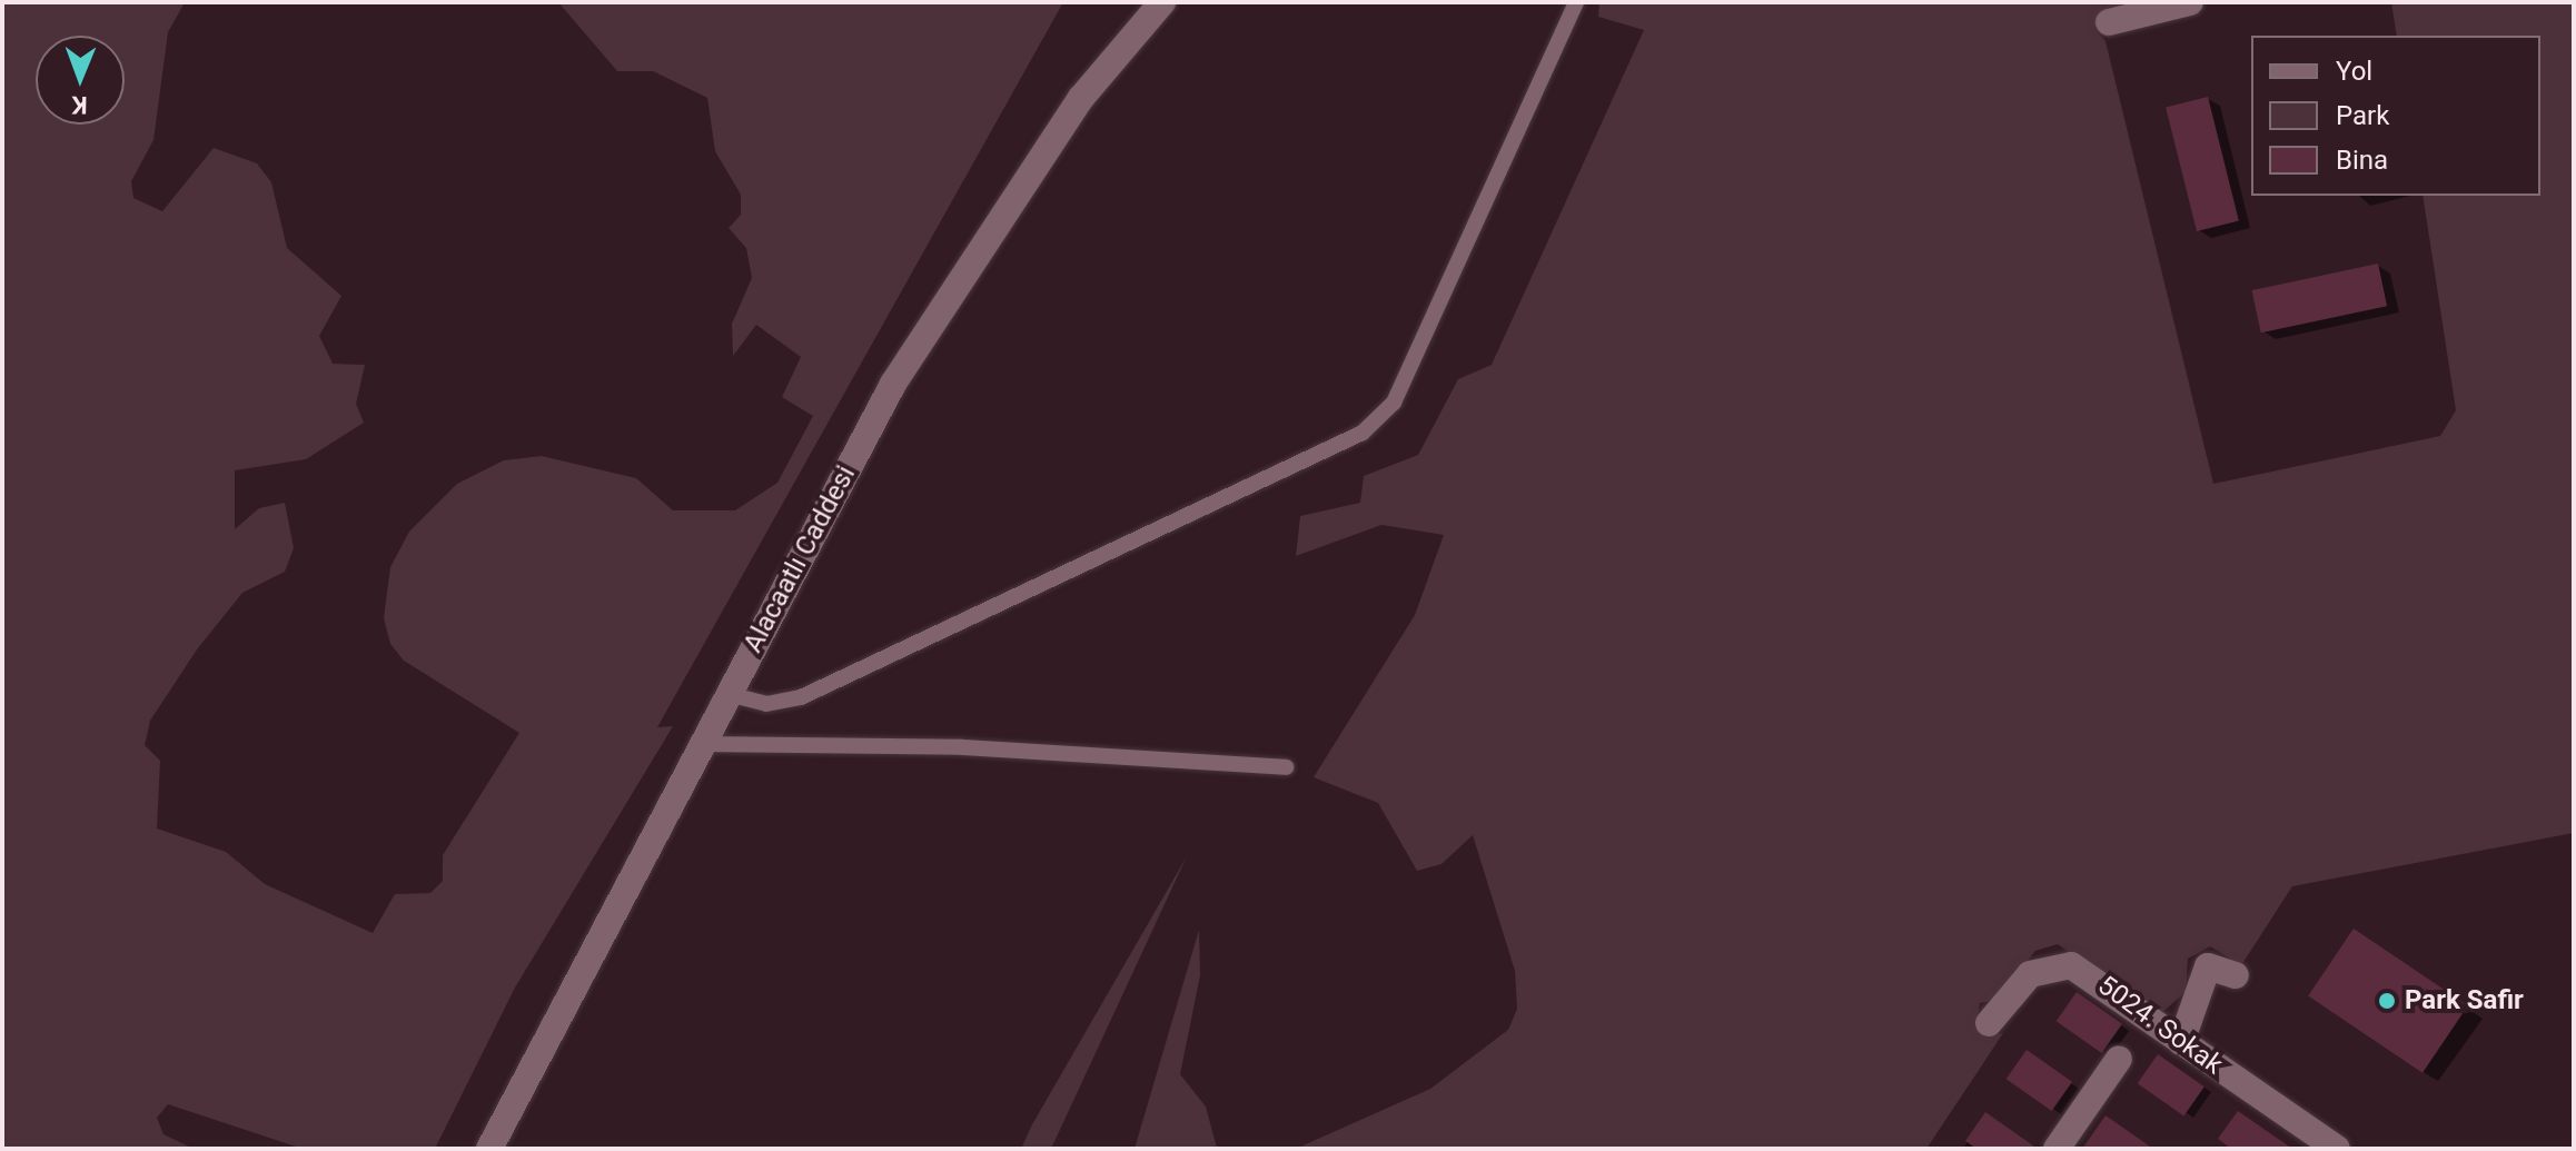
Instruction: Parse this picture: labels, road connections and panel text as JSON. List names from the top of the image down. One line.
{"streets":{"main road":["Alacaatlı Caddesi","5024. Sokak"]},"places":["Park Safir"],"legend":["Yol","Park","Bina"],"north":"bottom"}
